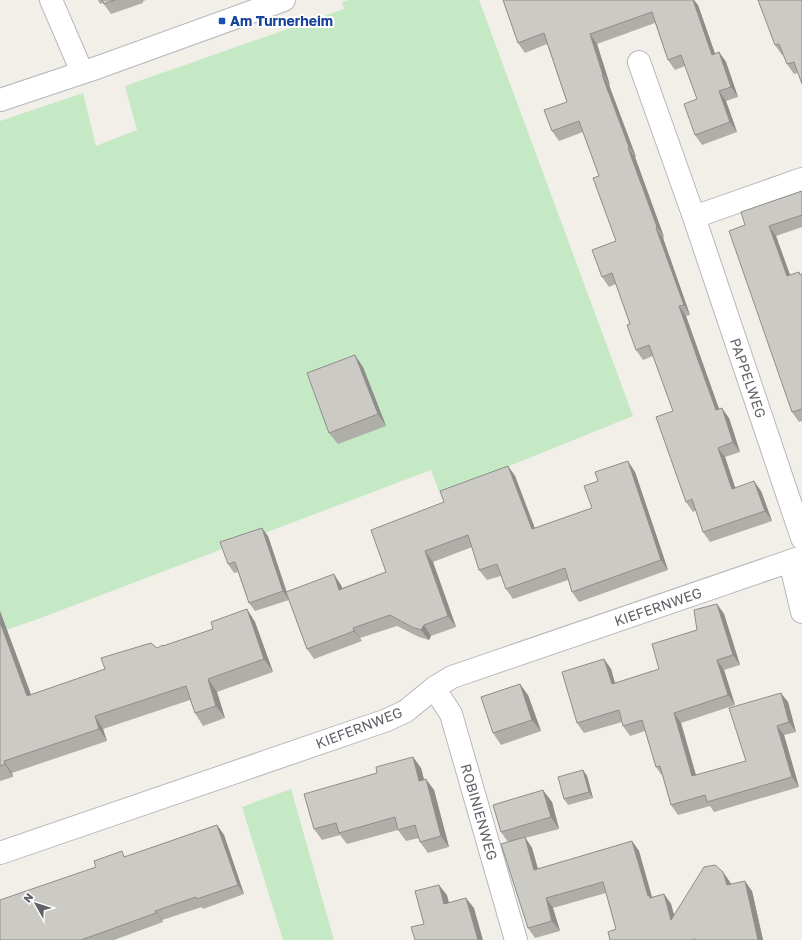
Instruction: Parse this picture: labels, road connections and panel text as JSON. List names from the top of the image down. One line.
{"streets":{"street":["PAPPELWEG","KIEFERNWEG","ROBINIENWEG"]},"crossings":[["KIEFERNWEG","ROBINIENWEG"]],"places":{"transit":["Am Turnerheim"]},"north":"top left"}
